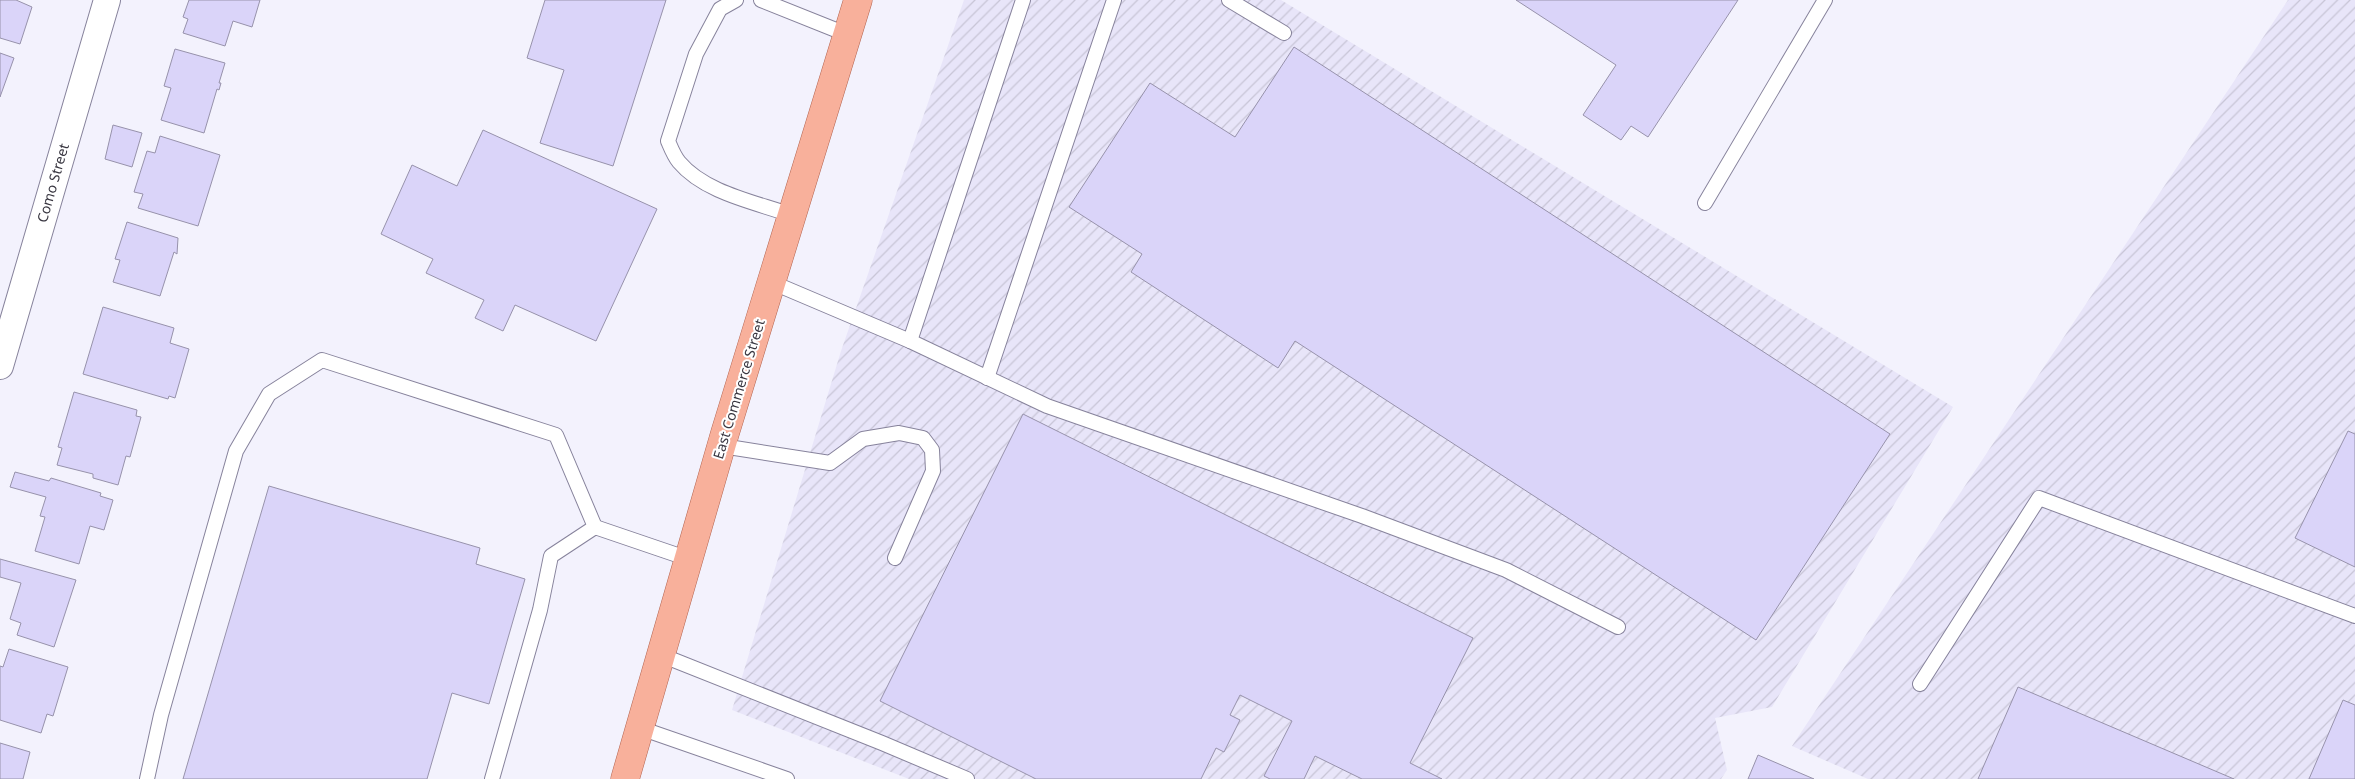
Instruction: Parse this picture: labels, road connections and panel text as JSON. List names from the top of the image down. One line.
{"streets":{"main road":["East Commerce Street"],"street":["Como Street"]}}
